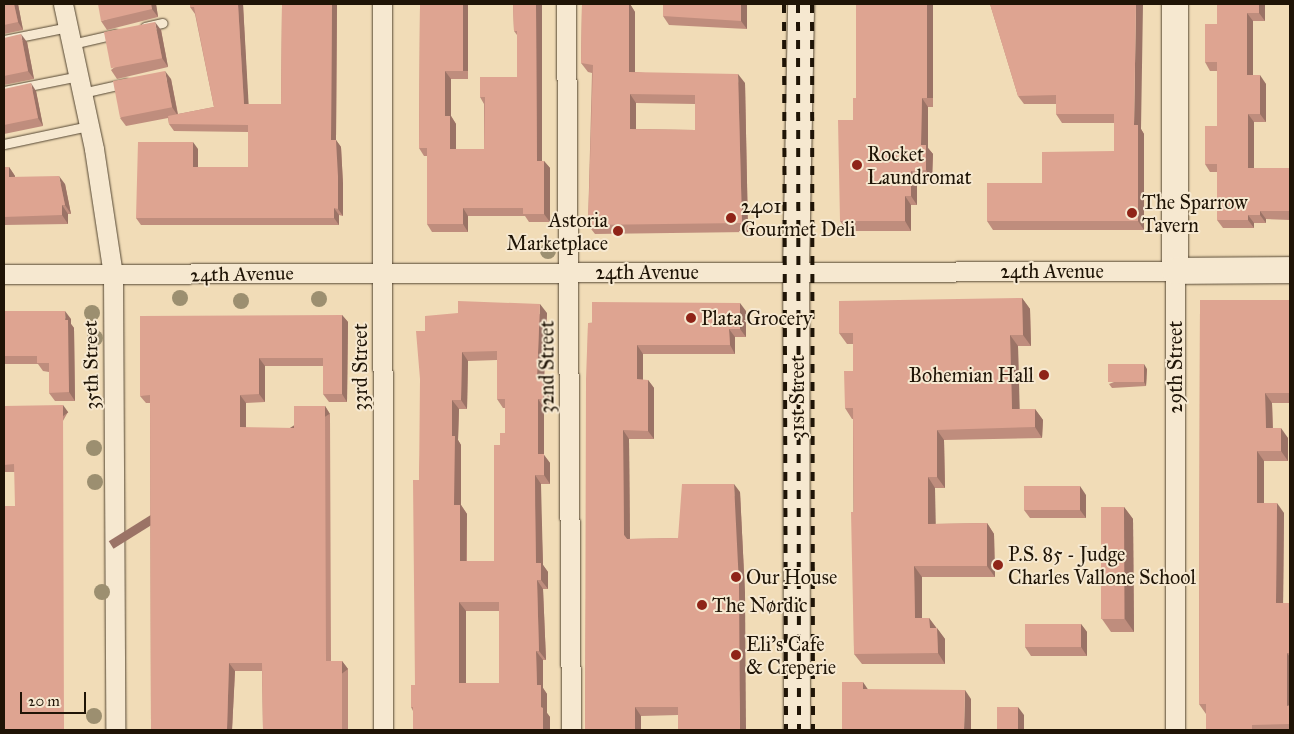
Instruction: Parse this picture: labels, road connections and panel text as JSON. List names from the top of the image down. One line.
{"streets":{"street":["24th Avenue","35th Street","33rd Street","32nd Street","29th Street","31st Street"]},"crossings":[["24th Avenue","35th Street"],["24th Avenue","33rd Street"],["24th Avenue","32nd Street"],["24th Avenue","29th Street"],["24th Avenue","31st Street"]],"places":["Rocket Laundromat","The Sparrow Tavern","2401 Gourmet Deli","Astoria Marketplace","Plata Grocery","Bohemian Hall","P.S. 85 - Judge Charles Vallone School","Our House","The Nørdic","Eli’s Cafe & Creperie"],"scale_bar":"20 m"}
